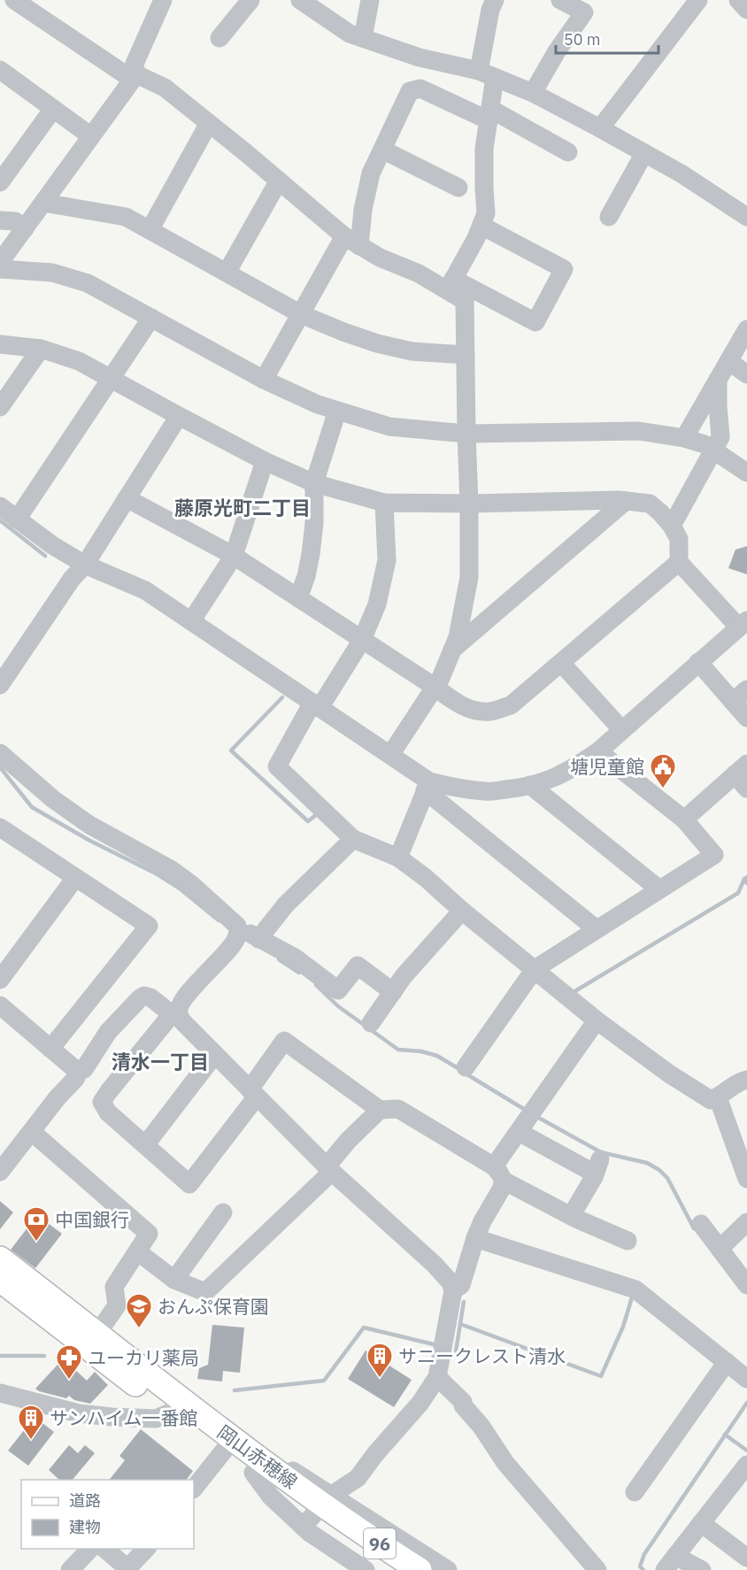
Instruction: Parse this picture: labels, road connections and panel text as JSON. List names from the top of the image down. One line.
{"streets":{"main road":["岡山赤穂線","96"]},"districts":["藤原光町二丁目","清水一丁目"],"places":{"public building":["塘児童館"],"bank":["中国銀行"],"school or university":["おんぷ保育園"],"building":["サニークレスト清水","サンハイム一番館"],"pharmacy":["ユーカリ薬局"]},"legend":["道路","建物"],"scale_bar":"50 m"}
